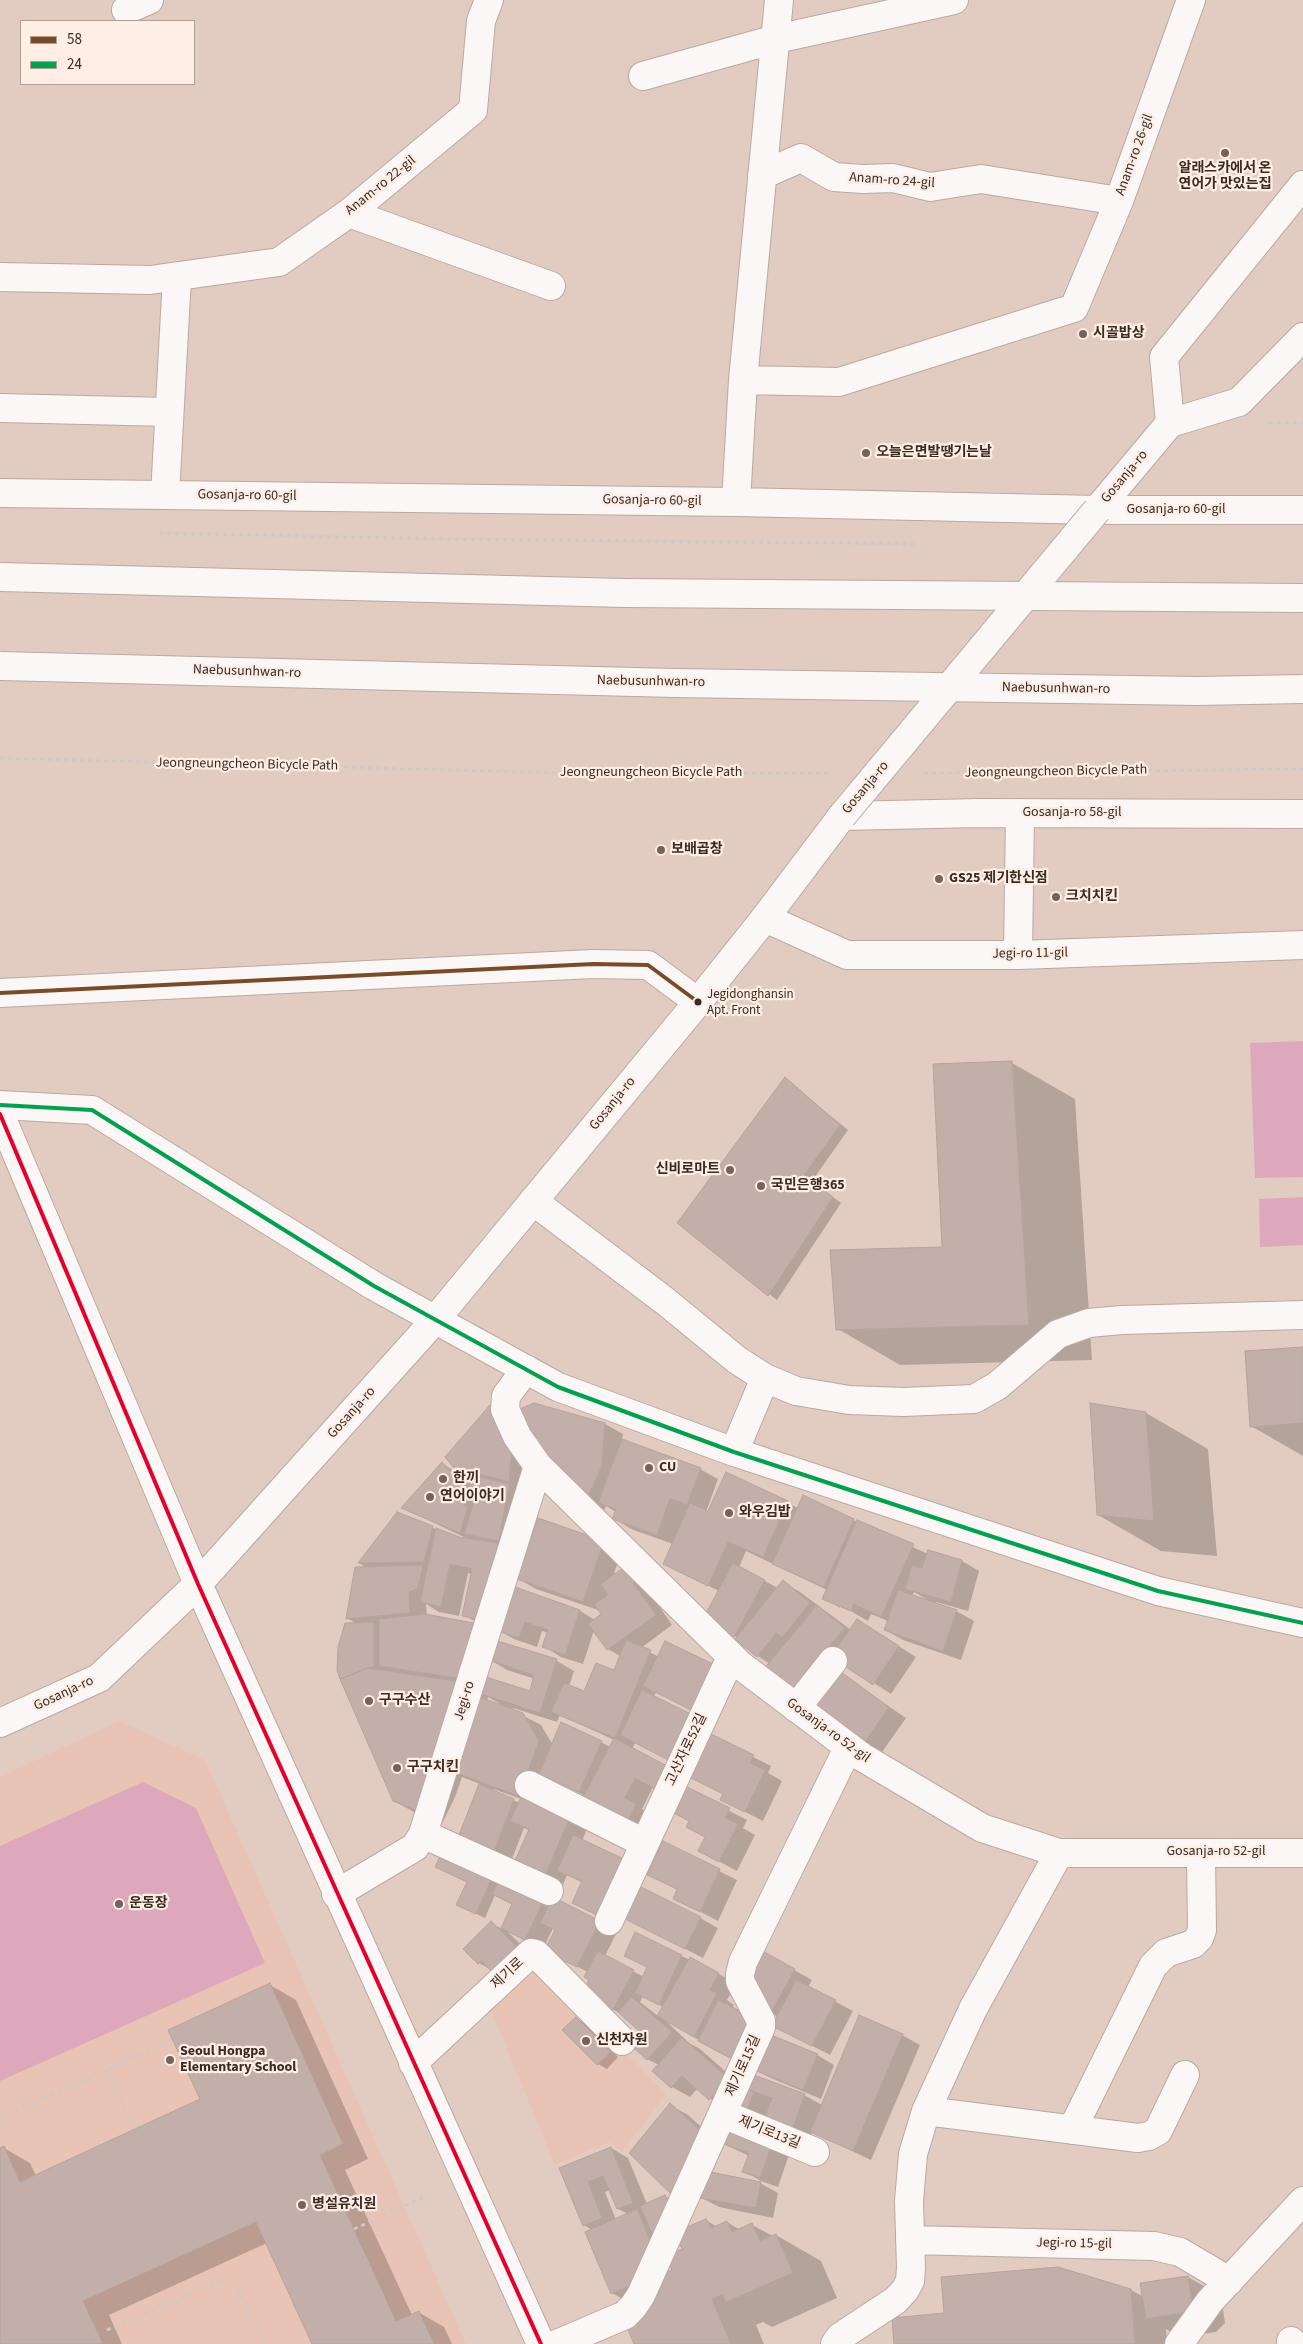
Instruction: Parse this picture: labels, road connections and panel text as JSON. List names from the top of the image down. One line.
{"streets":{"main road":["Anam-ro 26-gil","Anam-ro 24-gil","Anam-ro 22-gil","Gosanja-ro","Gosanja-ro 60-gil","Naebusunhwan-ro","Gosanja-ro 58-gil","Jegi-ro 11-gil","Jegi-ro","Gosanja-ro 52-gil","고산자로52길","제기로","제기로15길","제기로13길","Jegi-ro 15-gil"],"path":["Jeongneungcheon Bicycle Path"]},"crossings":[["Anam-ro 26-gil","Anam-ro 24-gil"],["Gosanja-ro","Gosanja-ro 60-gil"],["Gosanja-ro","Gosanja-ro 58-gil"],["Gosanja-ro","Jegi-ro 11-gil"],["Jegi-ro","Gosanja-ro 52-gil"],["Gosanja-ro 52-gil","고산자로52길"],["Gosanja-ro 52-gil","제기로15길"],["제기로15길","제기로13길"]],"places":["알래스카에서 온 연어가 맛있는집","시골밥상","오늘은면발땡기는날","보배곱창","GS25 제기한신점","크치치킨","Jegidonghansin Apt. Front","신비로마트","국민은행365","CU","한끼","연어이야기","와우김밥","구구수산","구구치킨","운동장","신천자원","Seoul Hongpa Elementary School","병설유치원"],"lines":["transit line 58","transit line 24"],"legend":["58","24"]}
